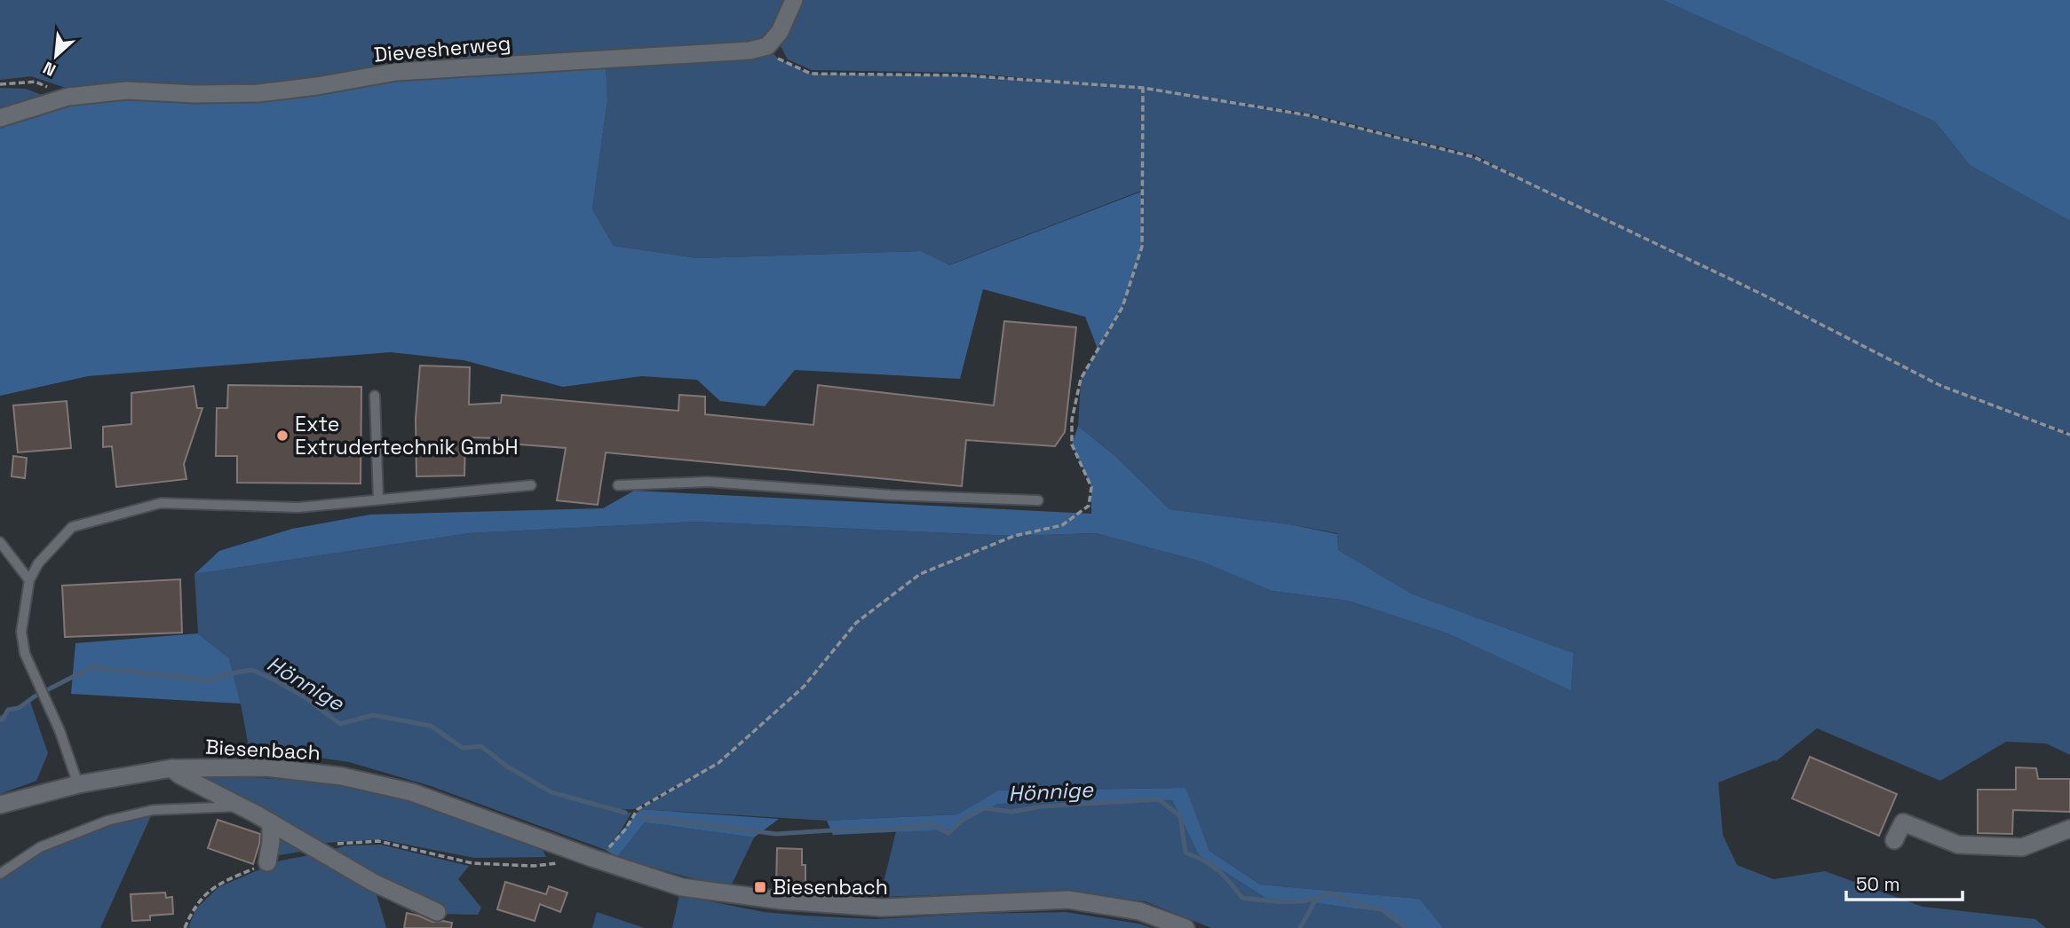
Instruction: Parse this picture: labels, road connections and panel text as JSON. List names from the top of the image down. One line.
{"streets":{"street":["Dievesherweg","Biesenbach"]},"water":["Hönnige"],"places":{"other":["Exte Extrudertechnik GmbH"],"transit":["Biesenbach"]},"scale_bar":"50 m","north":"bottom left"}
